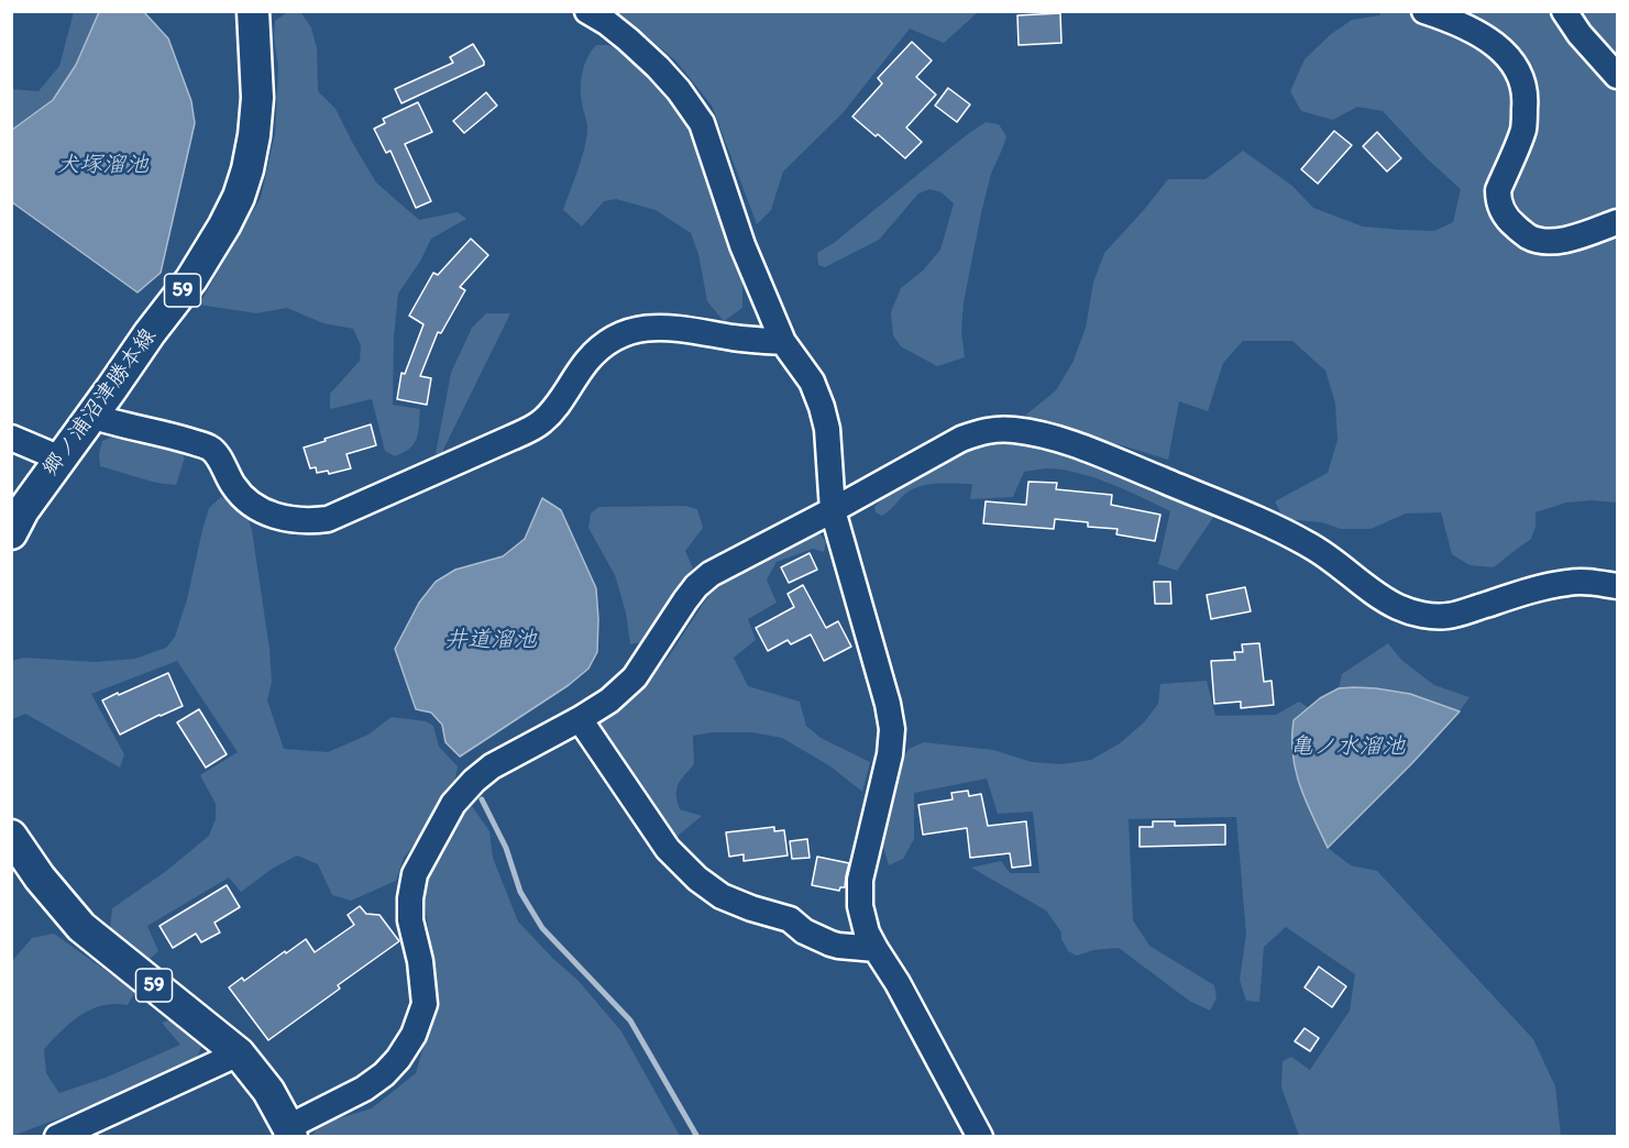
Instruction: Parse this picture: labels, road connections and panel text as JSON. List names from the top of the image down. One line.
{"streets":{"main road":["59","郷ノ浦沼津勝本線"]},"water":["犬塚溜池","井道溜池","亀ノ水溜池"]}
